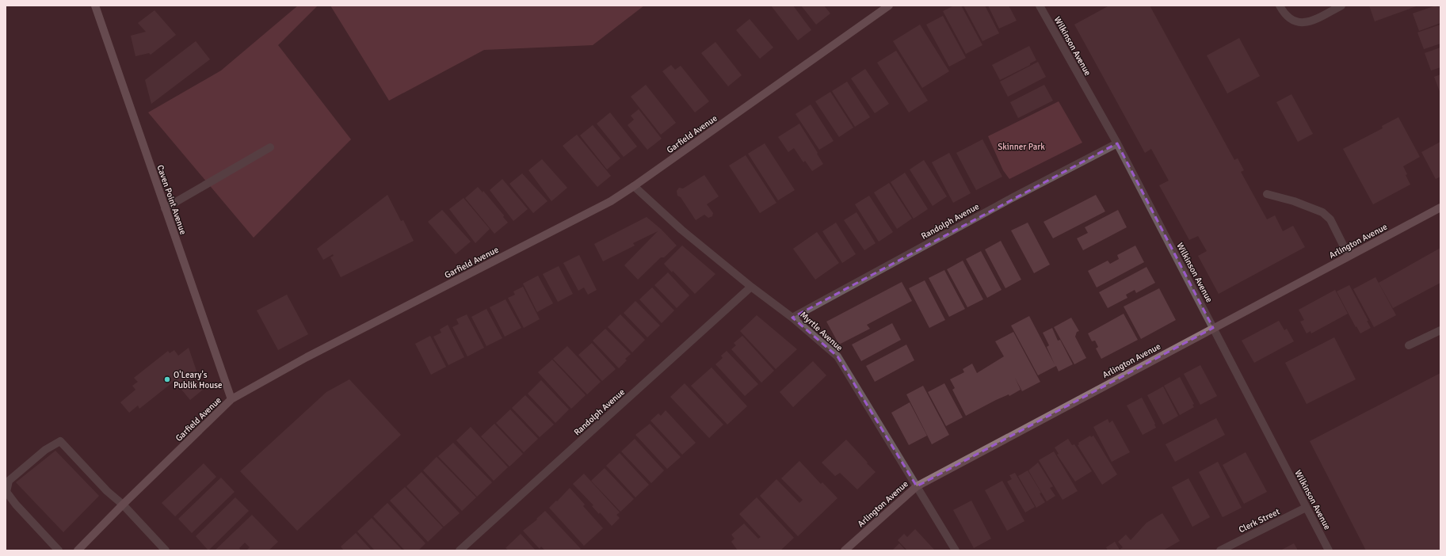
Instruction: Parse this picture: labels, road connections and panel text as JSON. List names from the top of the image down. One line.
{"streets":{"street":["Wilkinson Avenue","Garfield Avenue","Caven Point Avenue","Randolph Avenue","Arlington Avenue","Myrtle Avenue","Clerk Street"]},"crossings":[["Wilkinson Avenue","Randolph Avenue"],["Wilkinson Avenue","Arlington Avenue"],["Wilkinson Avenue","Clerk Street"],["Garfield Avenue","Caven Point Avenue"],["Garfield Avenue","Myrtle Avenue"],["Randolph Avenue","Myrtle Avenue"],["Arlington Avenue","Myrtle Avenue"]],"parks":["Skinner Park"],"places":["O'Leary's Publik House"]}
